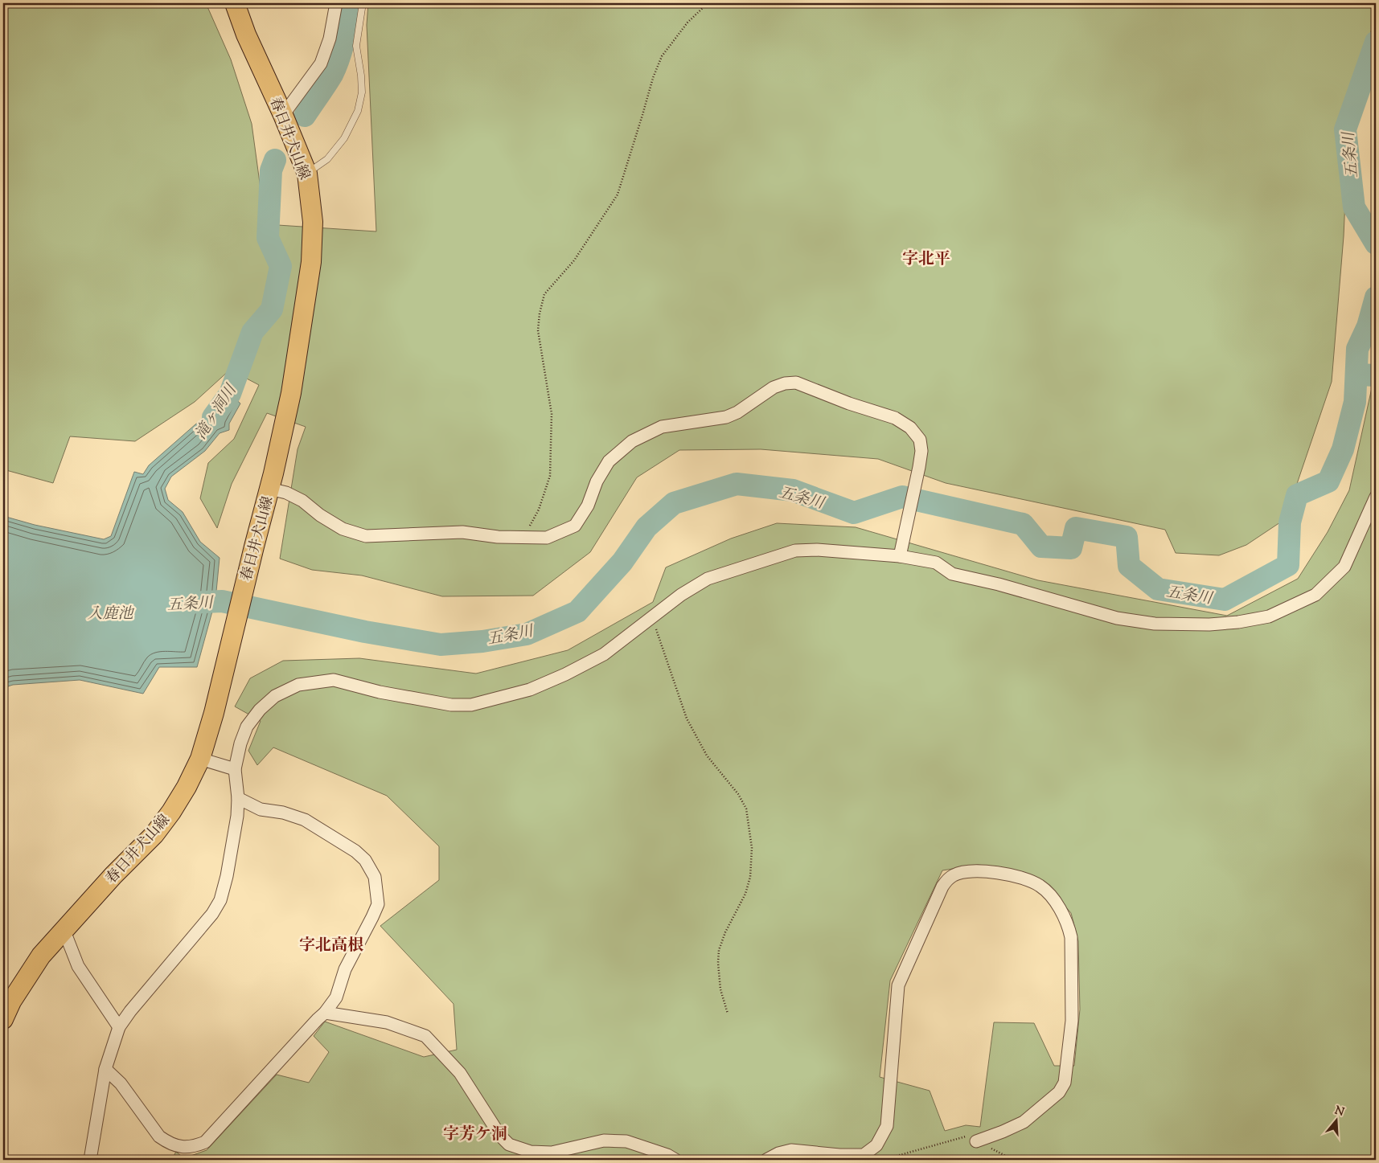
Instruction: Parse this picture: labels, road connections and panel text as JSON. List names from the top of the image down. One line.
{"streets":{"main road":["春日井犬山線"]},"districts":["字北平","字北高根","字芳ケ洞"],"water":["五条川","滝ヶ洞川","入鹿池"],"north":"top"}
